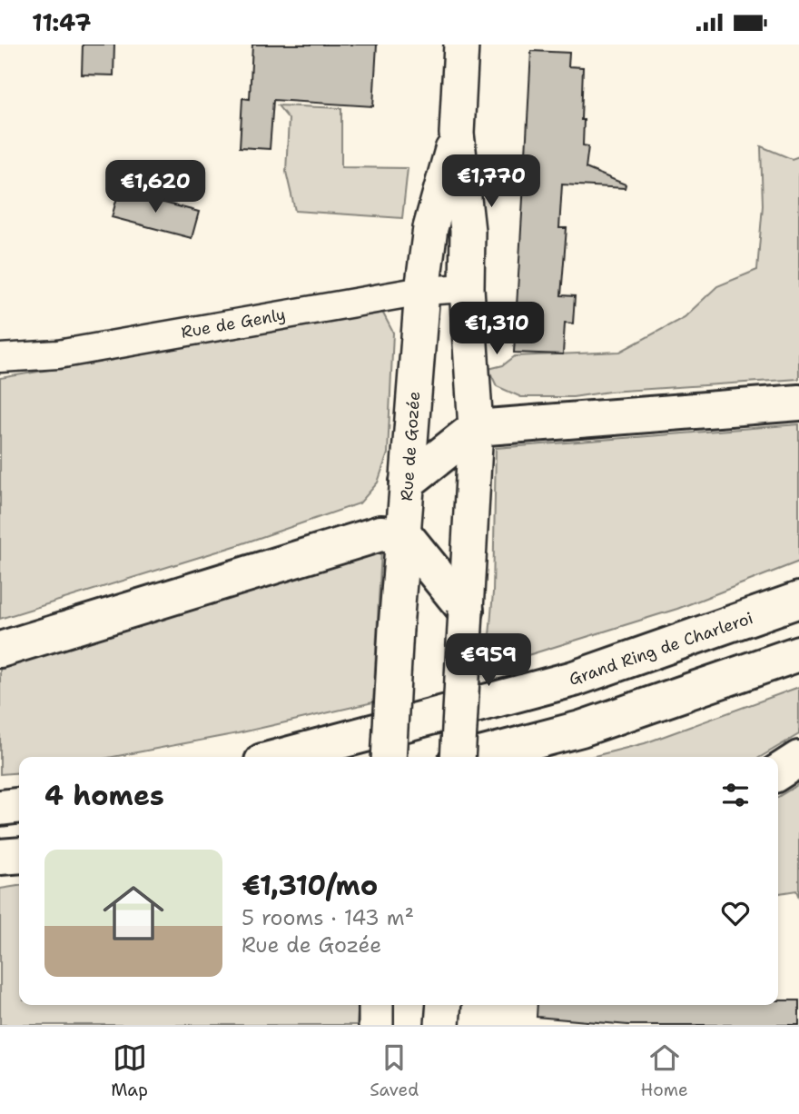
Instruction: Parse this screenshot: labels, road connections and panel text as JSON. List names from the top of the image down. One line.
{"streets":{"highway":["Grand Ring de Charleroi"],"main road":["Rue de Gozée"],"street":["Rue de Genly"]},"crossings":[["Rue de Genly","Rue de Gozée"]],"page":{"status":"11:47","price":["€1,770","€1,620","€1,310","€959"],"heading":"4 homes","list":[{"name":"€1,310/mo","note":"5 rooms · 143 m² · Rue de Gozée"}],"tabs":["Map","Saved","Home"]}}
